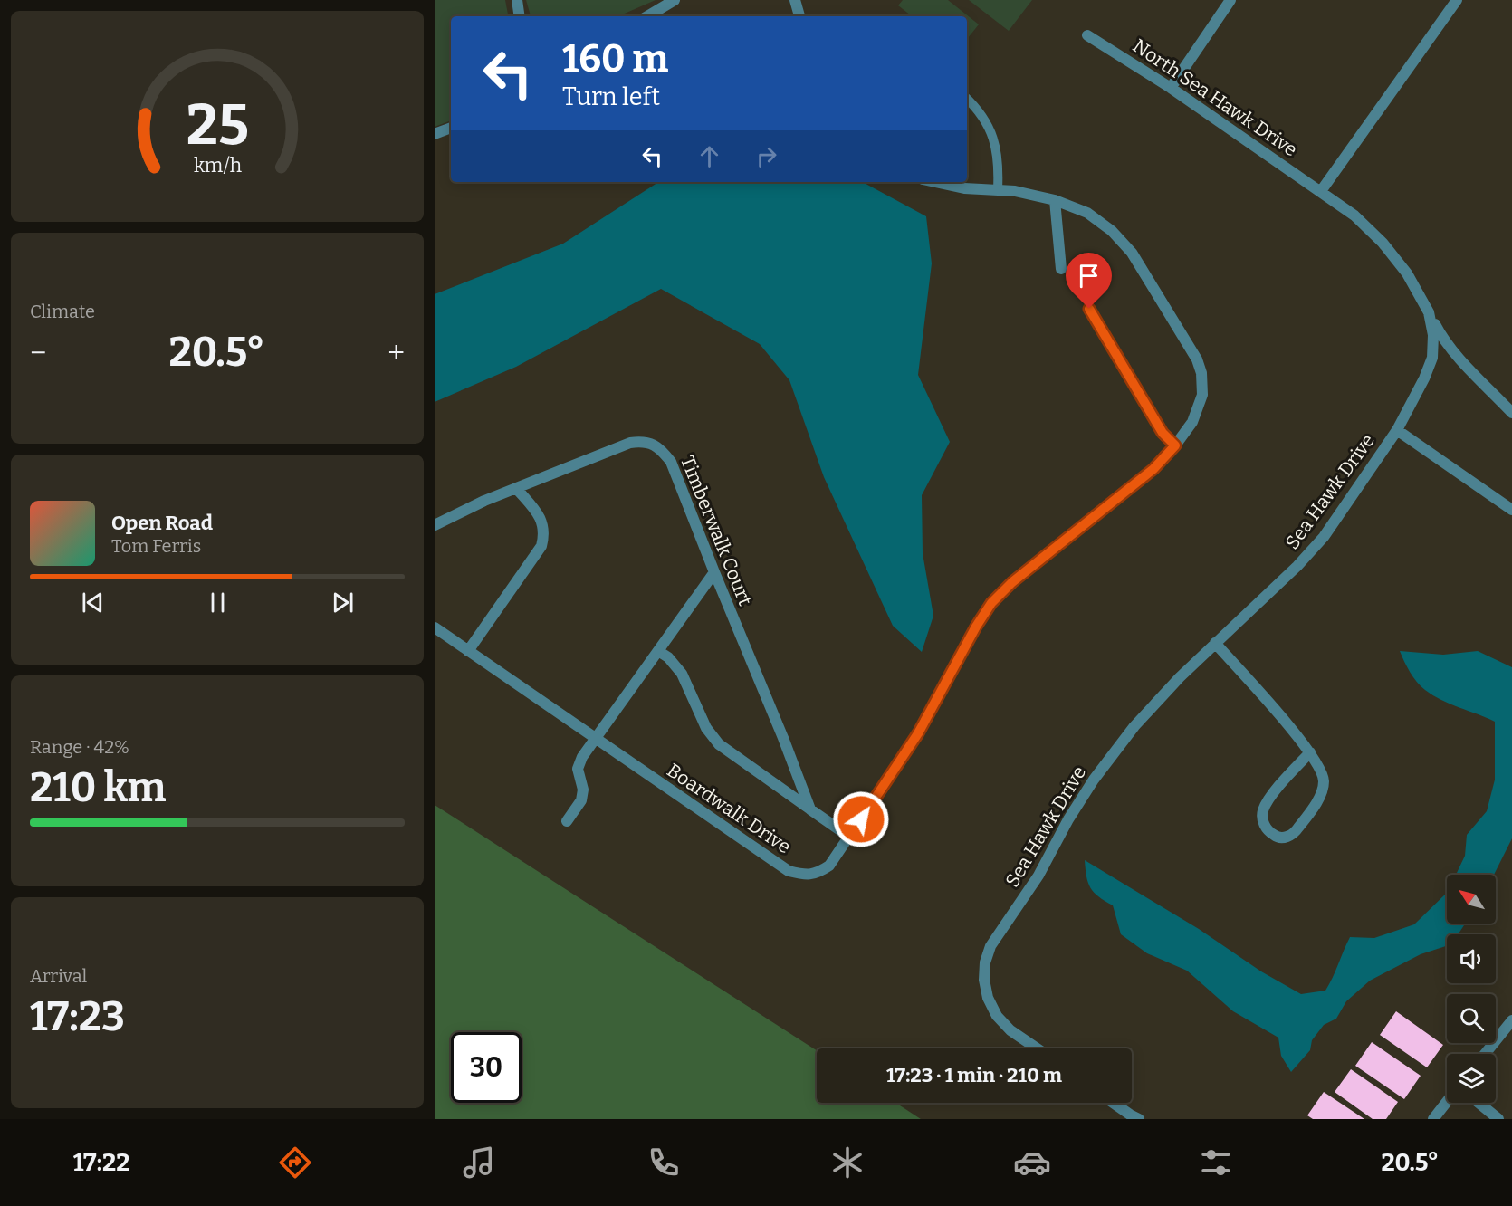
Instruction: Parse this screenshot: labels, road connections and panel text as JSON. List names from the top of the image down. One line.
{"streets":{"street":["North Sea Hawk Drive","Sea Hawk Drive","Timberwalk Court","Boardwalk Drive"]},"crossings":[["North Sea Hawk Drive","Sea Hawk Drive"]],"north":"top left","page":{"turn":["160 m","Turn left"],"tile":["Climate",["Range · 42%","210 km"],["Arrival","17:23"]],"heat":["−","20.5°","+"],"song":["Open Road","Tom Ferris"],"limit":"30","trip":"17:23 · 1 min · 210 m","tabs":["17:22","20.5°"],"gauge":["25","km/h"]}}
